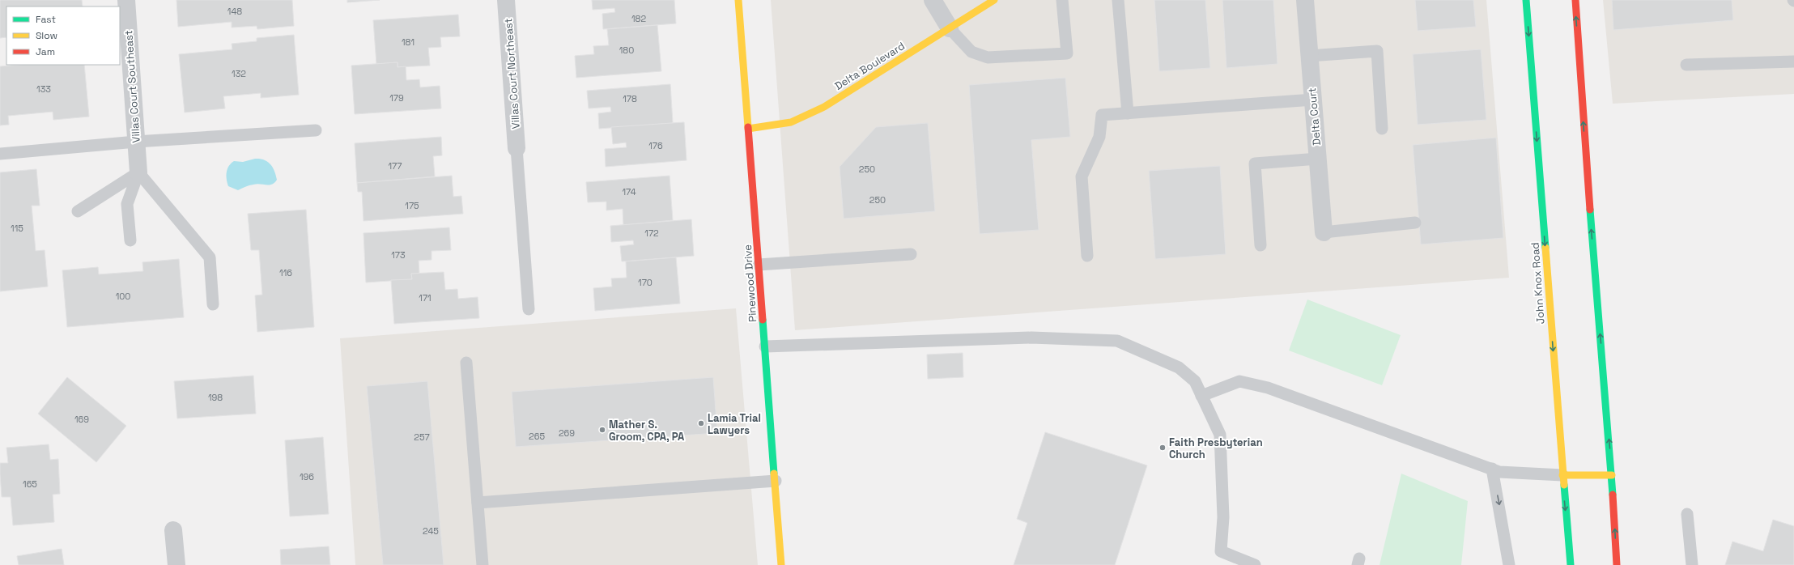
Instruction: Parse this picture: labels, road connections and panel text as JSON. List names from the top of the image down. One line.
{"streets":{"main road":["Delta Boulevard","Pinewood Drive","John Knox Road"],"street":["Villas Court Northeast","Villas Court Southeast","Delta Court"]},"crossings":[["Delta Boulevard","Pinewood Drive"]],"places":["Lamia Trial Lawyers","Mather S. Groom, CPA, PA","Faith Presbyterian Church"],"house_numbers":["148","182","181","180","132","133","179","178","176","177","250","174","250","175","115","172","173","116","170","100","171","198","169","269","265","257","196","165","245"],"legend":["Fast","Slow","Jam"]}
